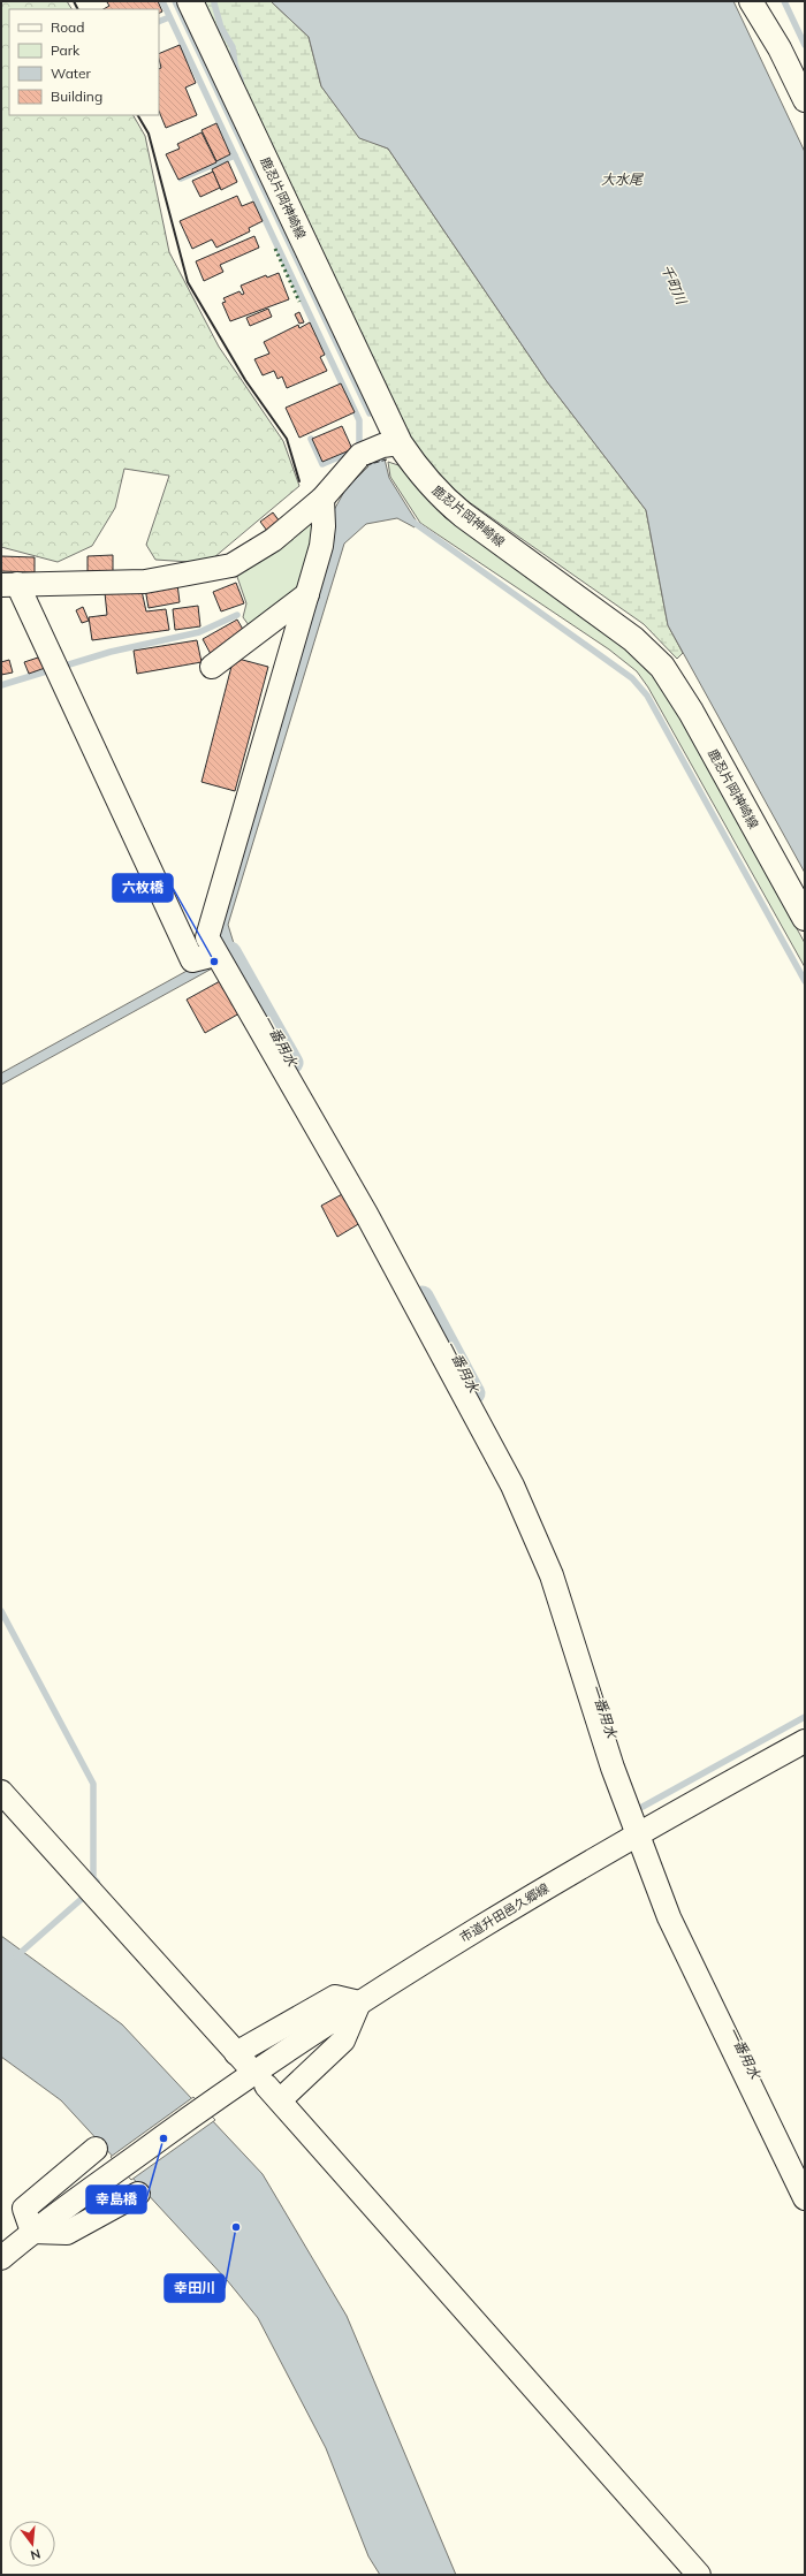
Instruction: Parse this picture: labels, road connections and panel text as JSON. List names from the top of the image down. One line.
{"streets":{"main road":["鹿忍片岡神崎線"],"street":["市道升田邑久郷線"]},"water":["大水尾","千町川","一番用水"],"places":["六枚橋","幸島橋","幸田川"],"legend":["Road","Park","Water","Building"],"north":"bottom"}
